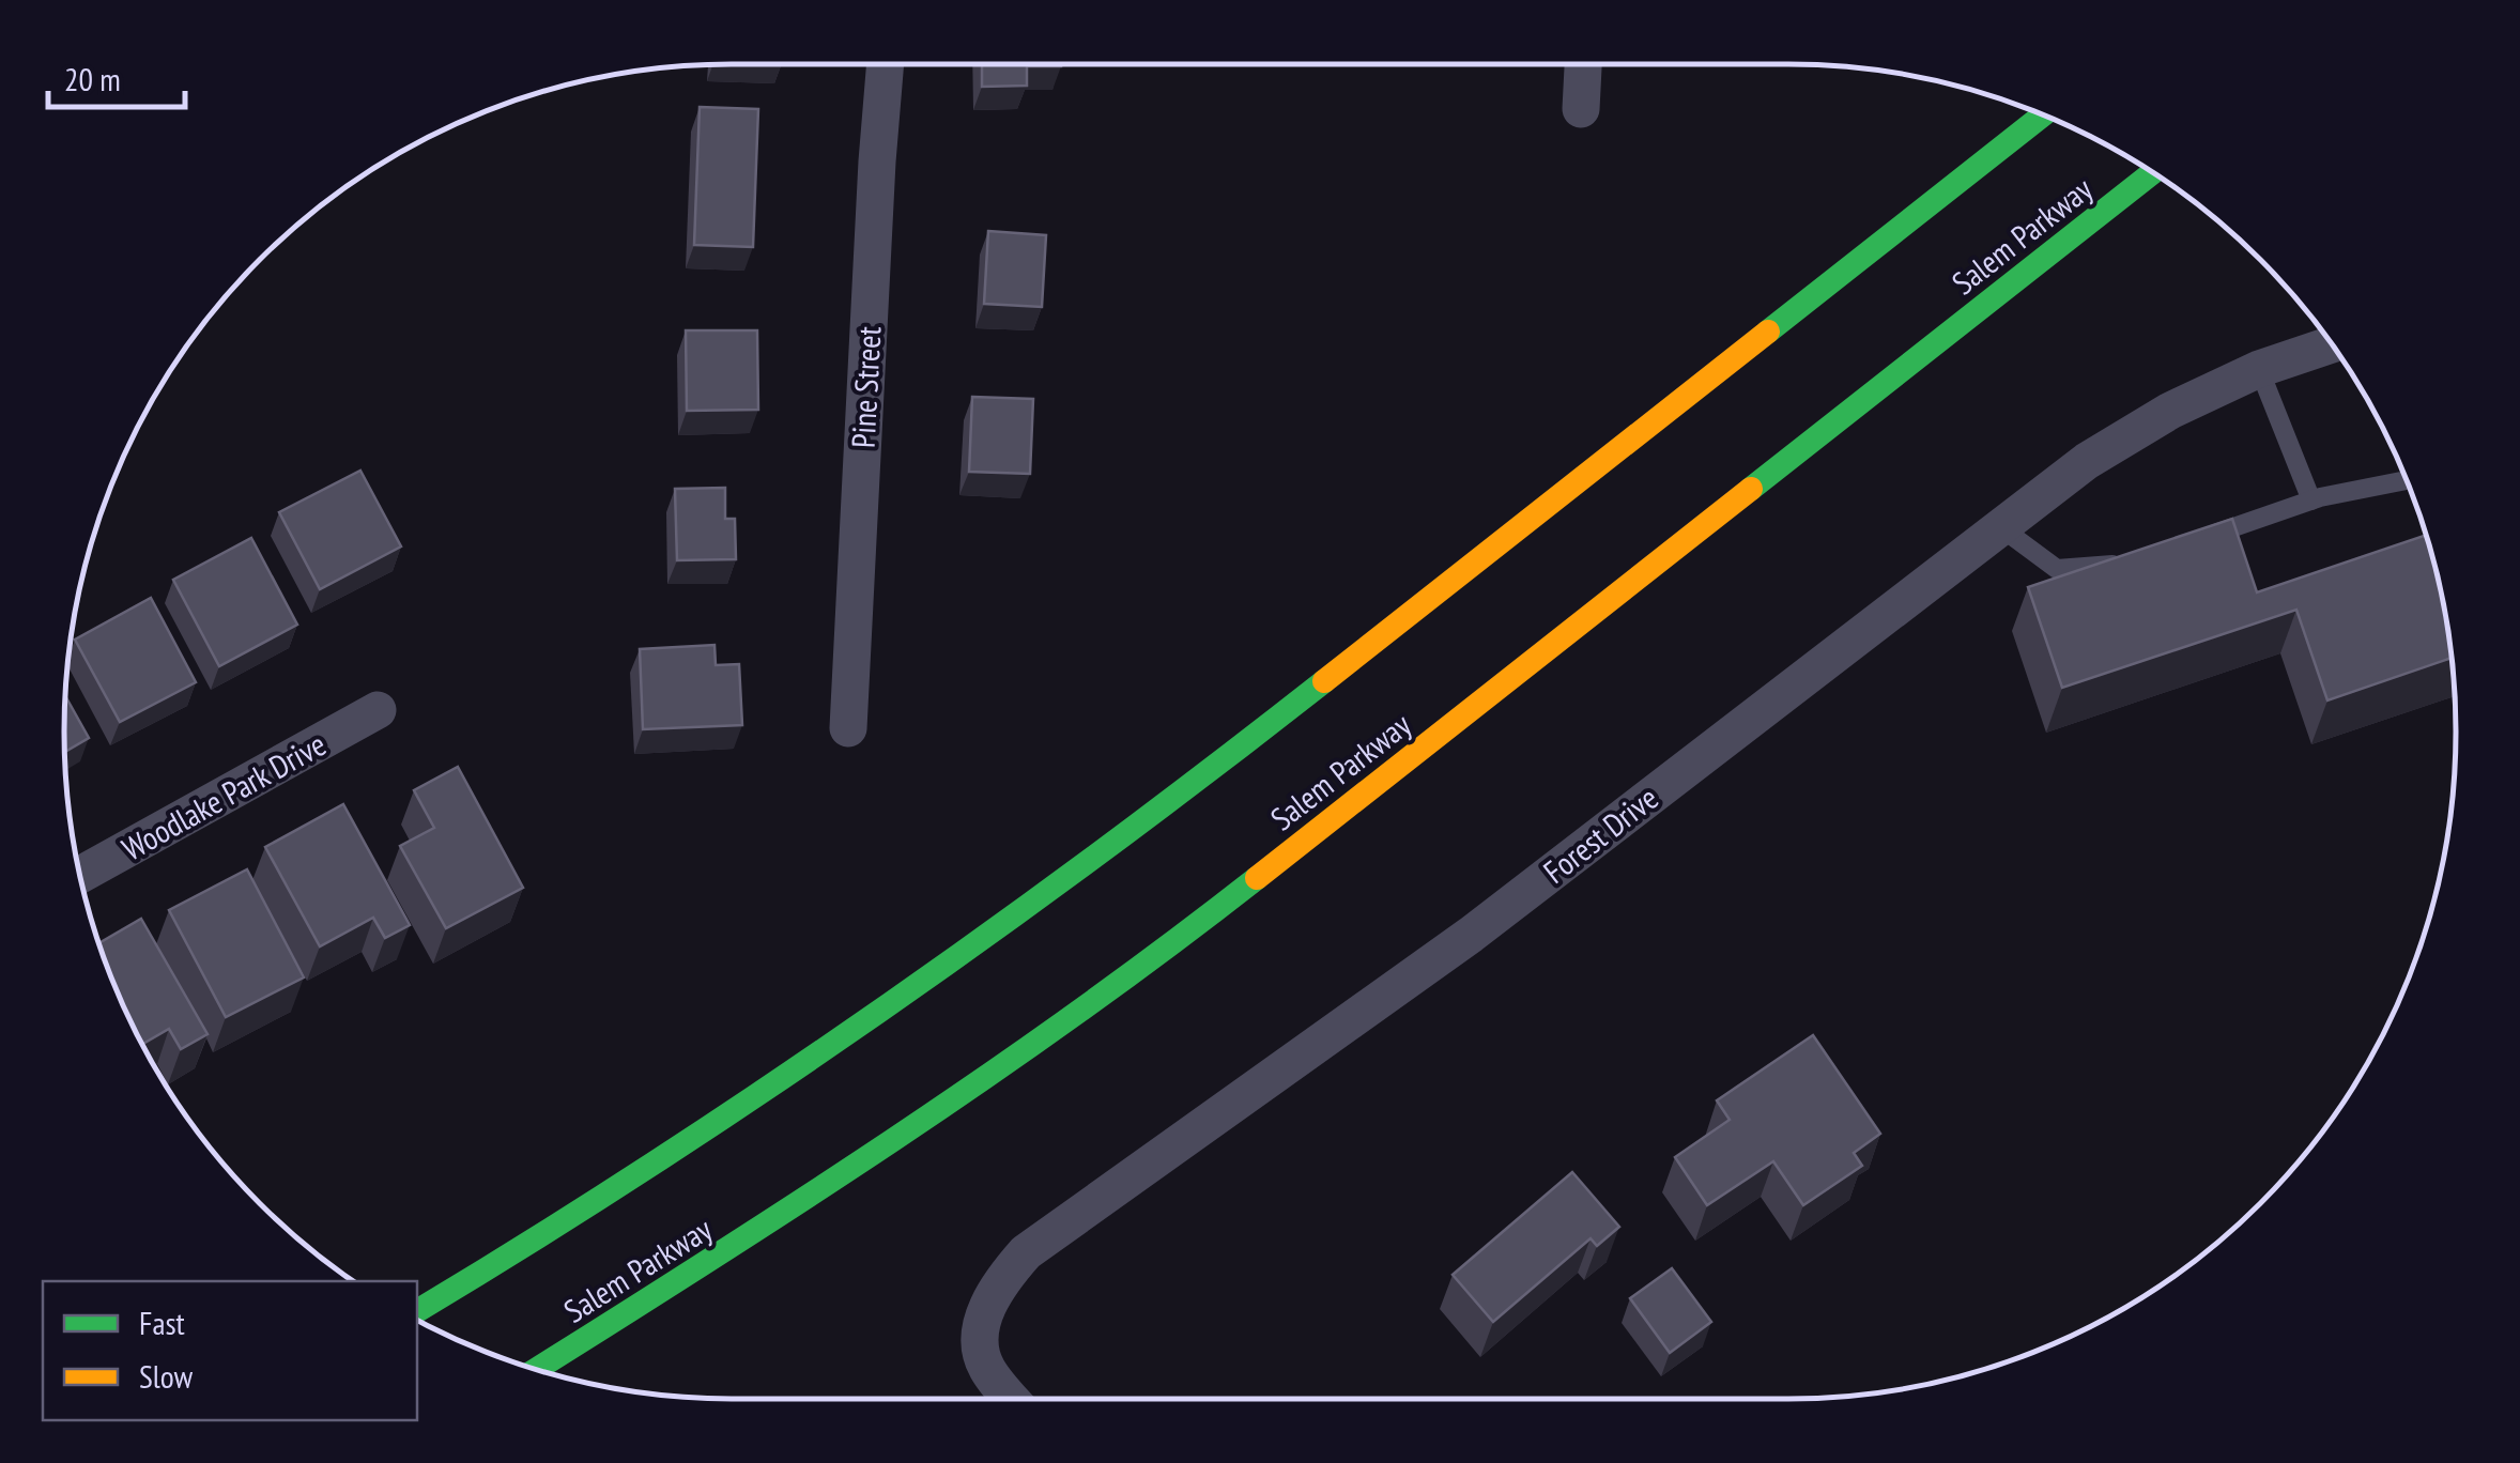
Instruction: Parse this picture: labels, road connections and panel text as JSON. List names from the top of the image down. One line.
{"streets":{"highway":["Salem Parkway"],"street":["Pine Street","Woodlake Park Drive","Forest Drive"]},"legend":["Fast","Slow"],"scale_bar":"20 m"}
